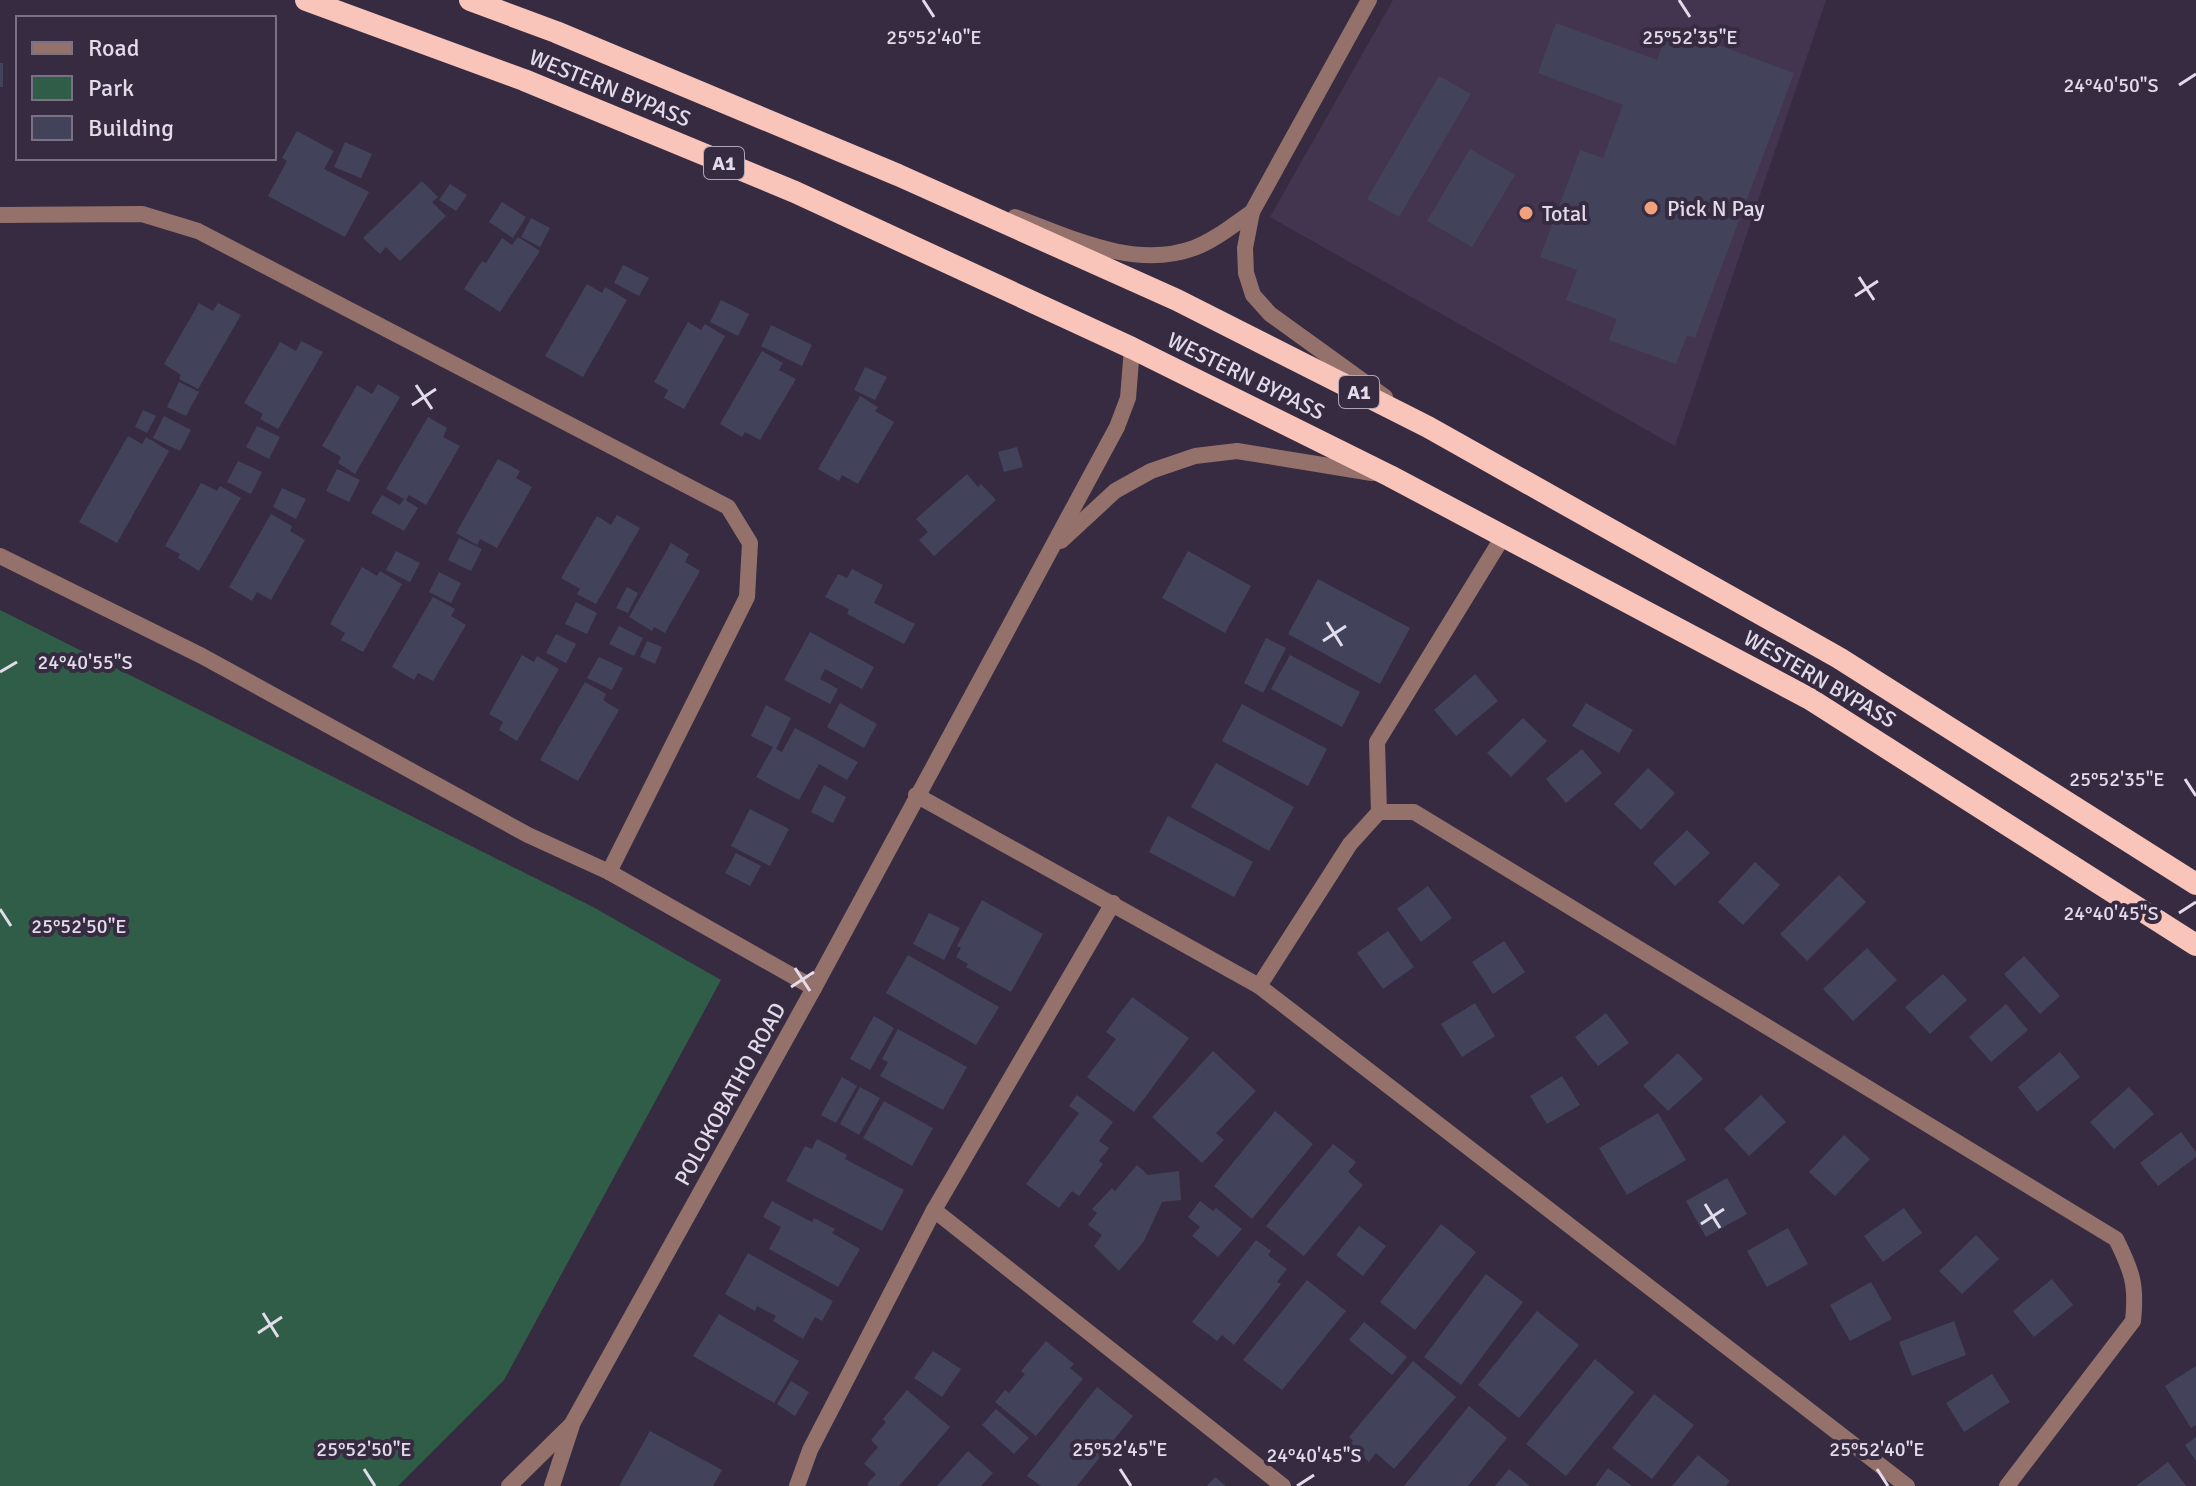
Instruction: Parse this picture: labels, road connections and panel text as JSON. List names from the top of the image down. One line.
{"streets":{"highway":["WESTERN BYPASS","A1"],"street":["POLOKOBATHO ROAD"]},"places":["Pick N Pay","Total"],"legend":["Road","Park","Building"],"coordinates":["25°52'40\"E","25°52'35\"E","24°40'50\"S","24°40'55\"S","24°40'45\"S","25°52'50\"E","25°52'45\"E"]}
